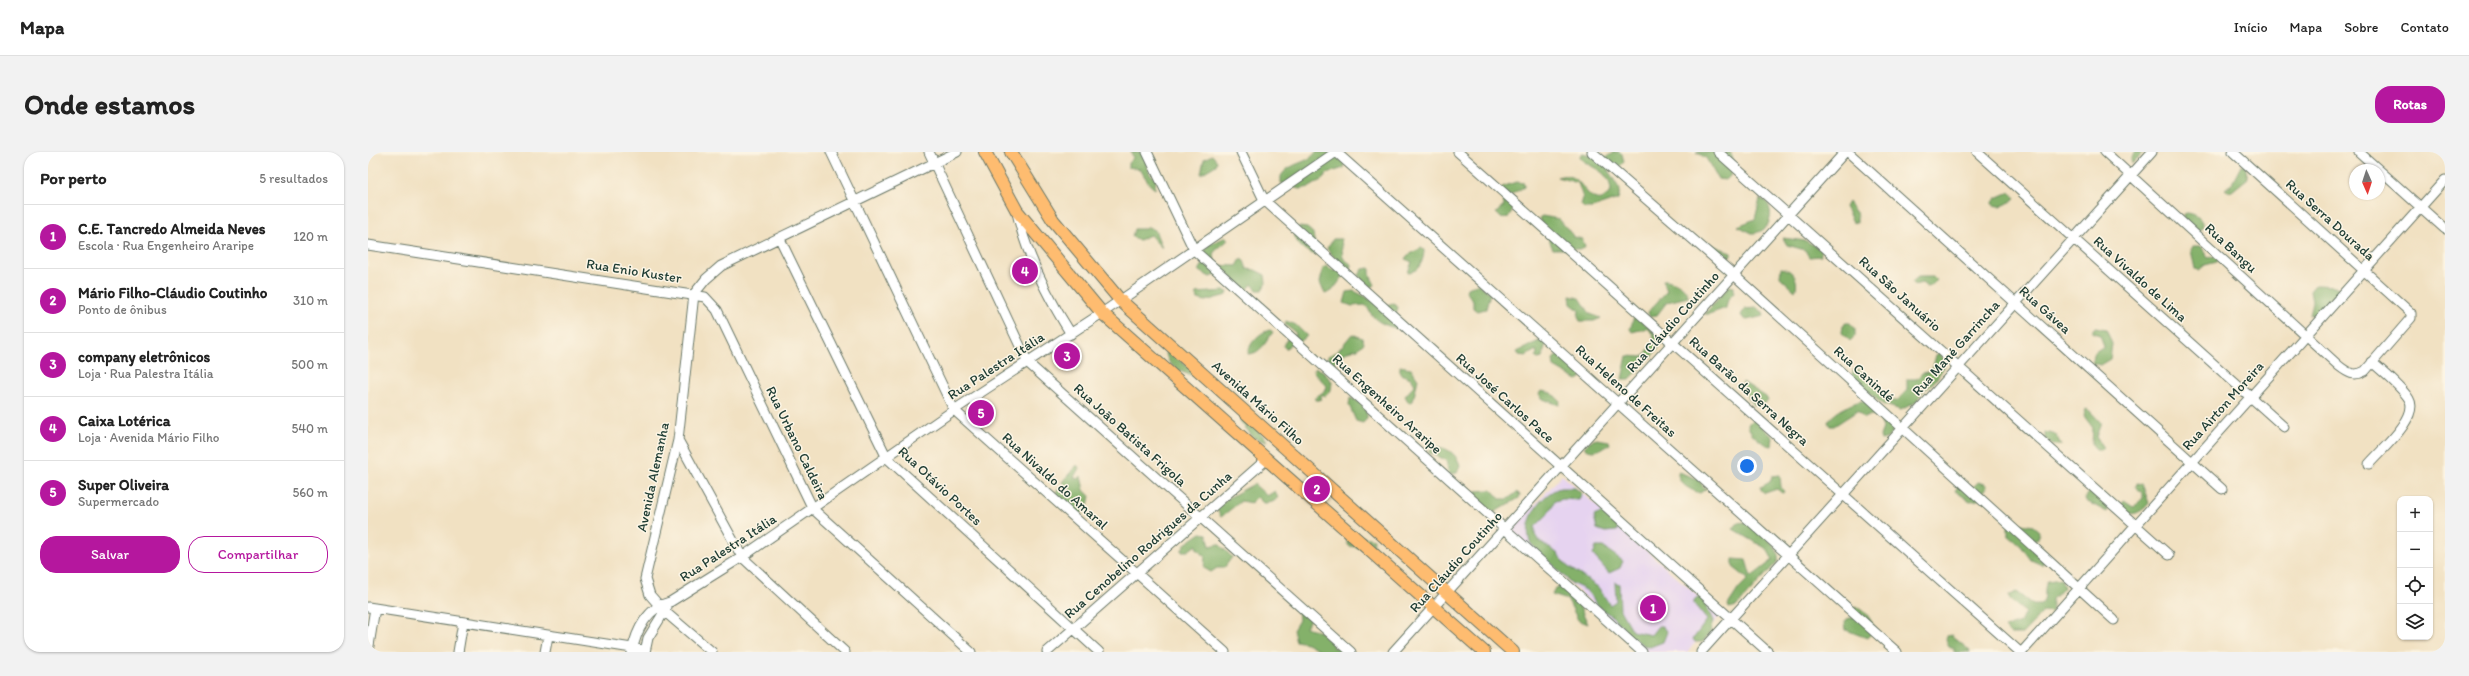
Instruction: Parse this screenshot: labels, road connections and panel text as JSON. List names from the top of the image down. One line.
{"streets":{"main road":["Avenida Mário Filho"],"street":["Rua Serra Dourada","Rua Bangu","Rua Enio Kuster","Rua Vivaldo de Lima","Rua São Januário","Rua Gávea","Rua Cláudio Coutinho","Rua Mané Garrincha","Rua Palestra Itália","Rua Canindé","Rua Heleno de Freitas","Rua Barão da Serra Negra","Rua José Carlos Pace","Rua Engenheiro Araripe","Rua Airton Moreira","Rua João Batista Frigola","Rua Urbano Caldeira","Avenida Alemanha","Rua Nivaldo do Amaral","Rua Otávio Portes","Rua Cenobelino Rodrigues da Cunha"]},"crossings":[["Rua Serra Dourada","Rua Bangu"],["Rua Serra Dourada","Rua Airton Moreira"],["Rua Bangu","Rua Mané Garrincha"],["Rua Bangu","Rua Airton Moreira"],["Rua Enio Kuster","Rua João Batista Frigola"],["Rua Enio Kuster","Rua Urbano Caldeira"],["Rua Enio Kuster","Avenida Alemanha"],["Rua Enio Kuster","Rua Nivaldo do Amaral"],["Rua Enio Kuster","Rua Otávio Portes"],["Rua Vivaldo de Lima","Rua Mané Garrincha"],["Rua Vivaldo de Lima","Rua Airton Moreira"],["Rua São Januário","Rua Cláudio Coutinho"],["Rua São Januário","Rua Mané Garrincha"],["Rua São Januário","Rua Airton Moreira"],["Rua Gávea","Rua Mané Garrincha"],["Rua Gávea","Rua Airton Moreira"],["Rua Cláudio Coutinho","Rua Canindé"],["Rua Cláudio Coutinho","Rua Heleno de Freitas"],["Rua Cláudio Coutinho","Rua Barão da Serra Negra"],["Rua Cláudio Coutinho","Rua José Carlos Pace"],["Rua Cláudio Coutinho","Avenida Mário Filho"],["Rua Cláudio Coutinho","Rua Engenheiro Araripe"],["Rua Mané Garrincha","Rua Canindé"],["Rua Mané Garrincha","Rua Heleno de Freitas"],["Rua Mané Garrincha","Rua Barão da Serra Negra"],["Rua Mané Garrincha","Rua José Carlos Pace"],["Rua Palestra Itália","Rua Heleno de Freitas"],["Rua Palestra Itália","Rua José Carlos Pace"],["Rua Palestra Itália","Avenida Mário Filho"],["Rua Palestra Itália","Rua Engenheiro Araripe"],["Rua Palestra Itália","Rua João Batista Frigola"],["Rua Palestra Itália","Rua Urbano Caldeira"],["Rua Palestra Itália","Avenida Alemanha"],["Rua Palestra Itália","Rua Nivaldo do Amaral"],["Rua Palestra Itália","Rua Otávio Portes"],["Rua Canindé","Rua Airton Moreira"],["Rua Barão da Serra Negra","Rua Airton Moreira"],["Rua João Batista Frigola","Rua Cenobelino Rodrigues da Cunha"],["Rua Urbano Caldeira","Avenida Alemanha"],["Rua Nivaldo do Amaral","Rua Cenobelino Rodrigues da Cunha"],["Rua Otávio Portes","Rua Cenobelino Rodrigues da Cunha"]],"north":"bottom","page":{"header":"Mapa","nav":["Início","Mapa","Sobre","Contato"],"buttons":["Rotas",["Salvar","Compartilhar"]],"title":"Onde estamos","heading":["Por perto","5 resultados"],"list":[{"mark":"1","name":"C.E. Tancredo Almeida Neves","note":"Escola · Rua Engenheiro Araripe","value":"120 m"},{"mark":"2","name":"Mário Filho-Cláudio Coutinho","note":"Ponto de ônibus","value":"310 m"},{"mark":"3","name":"company eletrônicos","note":"Loja · Rua Palestra Itália","value":"500 m"},{"mark":"4","name":"Caixa Lotérica","note":"Loja · Avenida Mário Filho","value":"540 m"},{"mark":"5","name":"Super Oliveira","note":"Supermercado","value":"560 m"}],"pins":["4","3","5","2","1"],"map_buttons":["+","−"]}}
